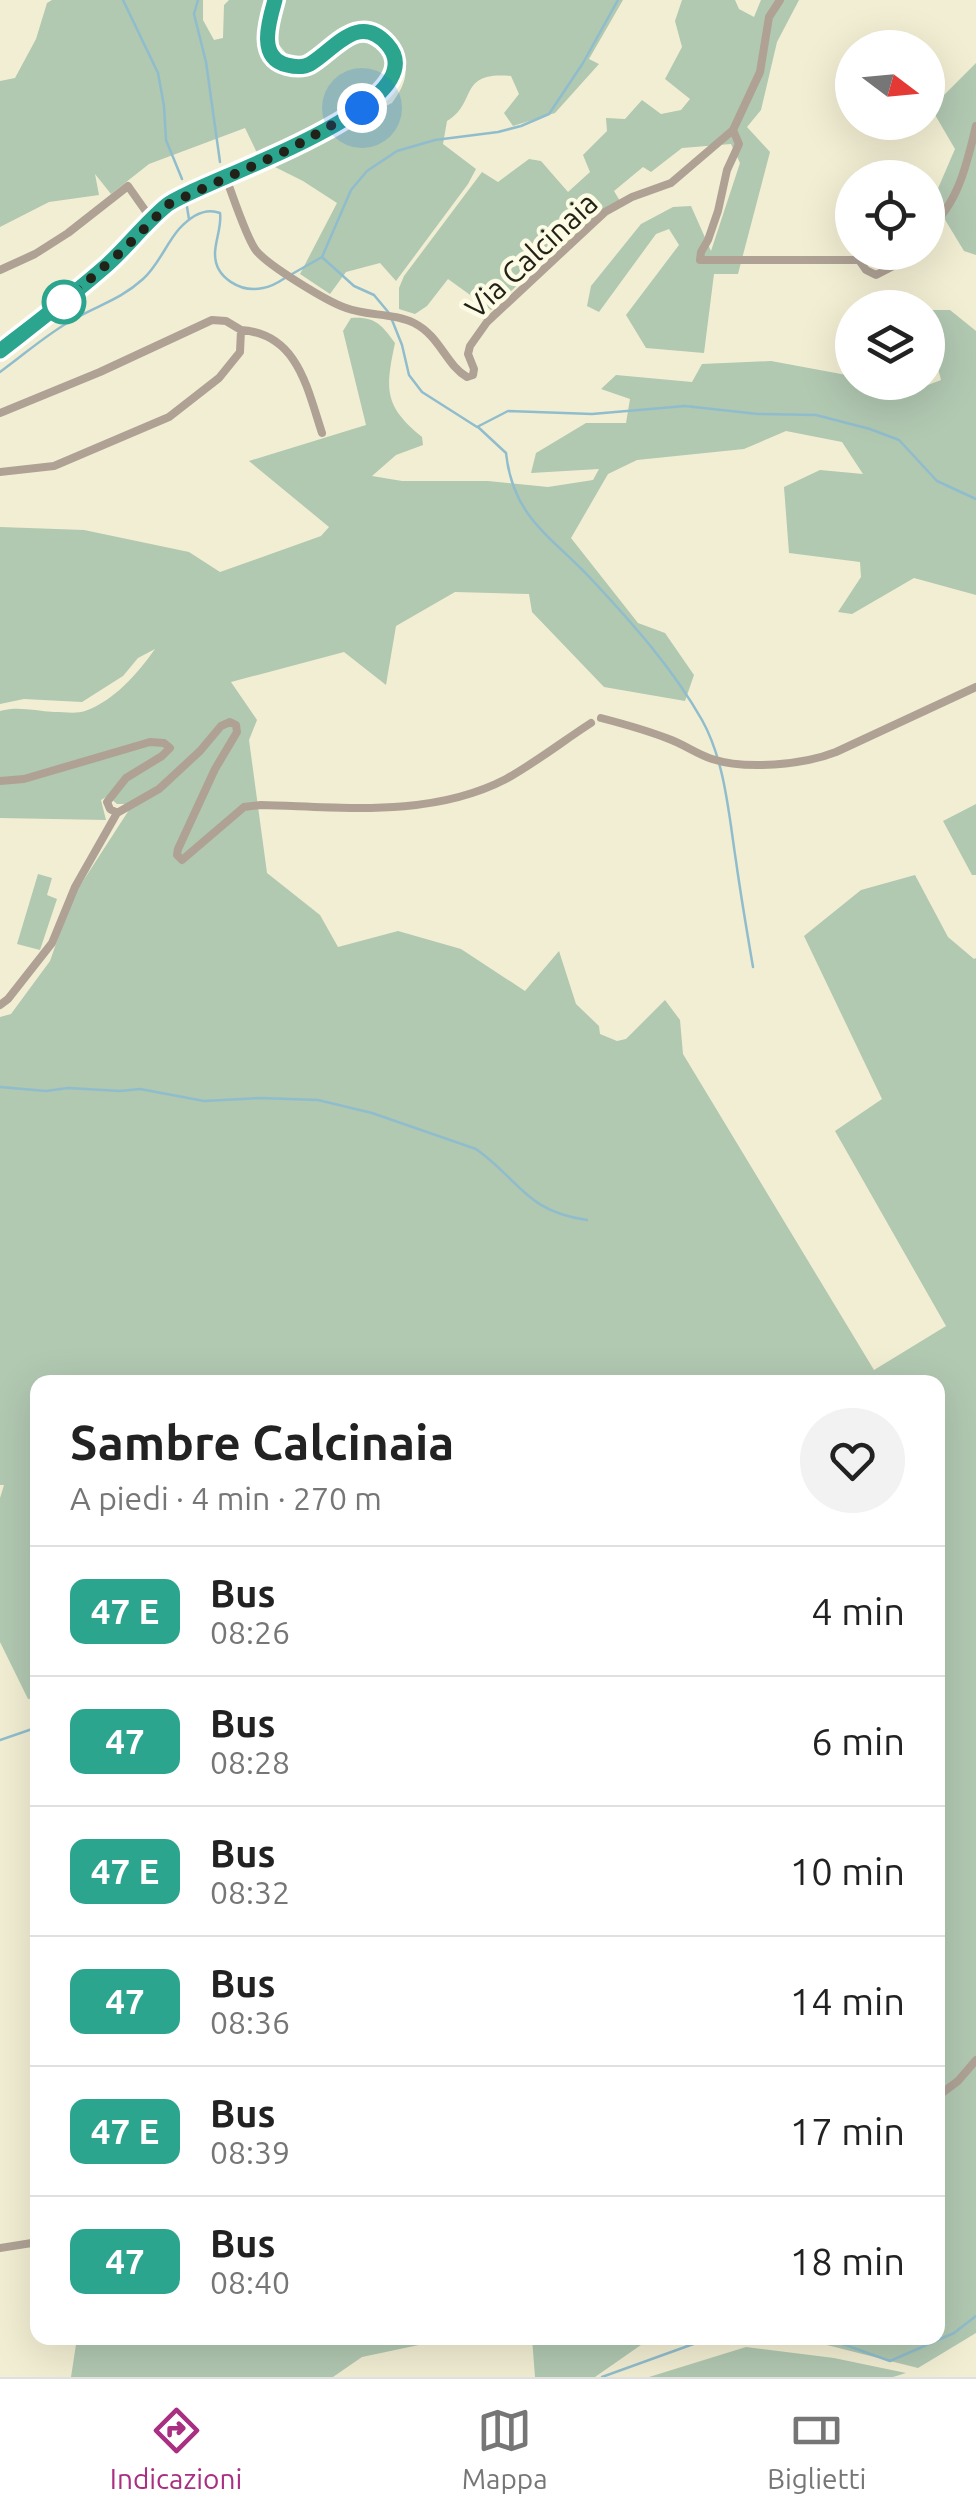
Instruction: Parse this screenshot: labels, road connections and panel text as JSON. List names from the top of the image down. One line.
{"streets":{"street":["Via Calcinaia"]},"north":"right","page":{"heading":["Sambre Calcinaia","A piedi · 4 min · 270 m"],"list":[{"mark":"47 E","name":"Bus","note":"08:26","value":"4 min"},{"mark":"47","name":"Bus","note":"08:28","value":"6 min"},{"mark":"47 E","name":"Bus","note":"08:32","value":"10 min"},{"mark":"47","name":"Bus","note":"08:36","value":"14 min"},{"mark":"47 E","name":"Bus","note":"08:39","value":"17 min"},{"mark":"47","name":"Bus","note":"08:40","value":"18 min"}],"tabs":["Indicazioni","Mappa","Biglietti"]}}
